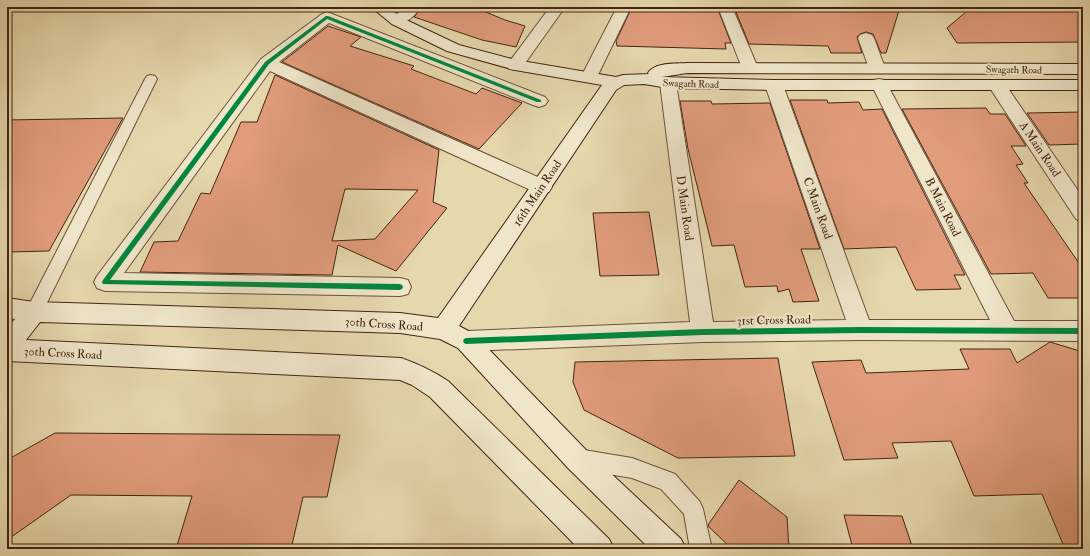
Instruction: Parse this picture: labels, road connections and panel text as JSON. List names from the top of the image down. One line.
{"streets":{"street":["Swagath Road","A Main Road","16th Main Road","B Main Road","D Main Road","C Main Road","31st Cross Road","30th Cross Road"]},"crossings":[["Swagath Road","A Main Road"],["Swagath Road","B Main Road"],["Swagath Road","D Main Road"],["Swagath Road","C Main Road"],["16th Main Road","30th Cross Road"],["B Main Road","31st Cross Road"],["D Main Road","31st Cross Road"],["C Main Road","31st Cross Road"],["31st Cross Road","30th Cross Road"]]}
